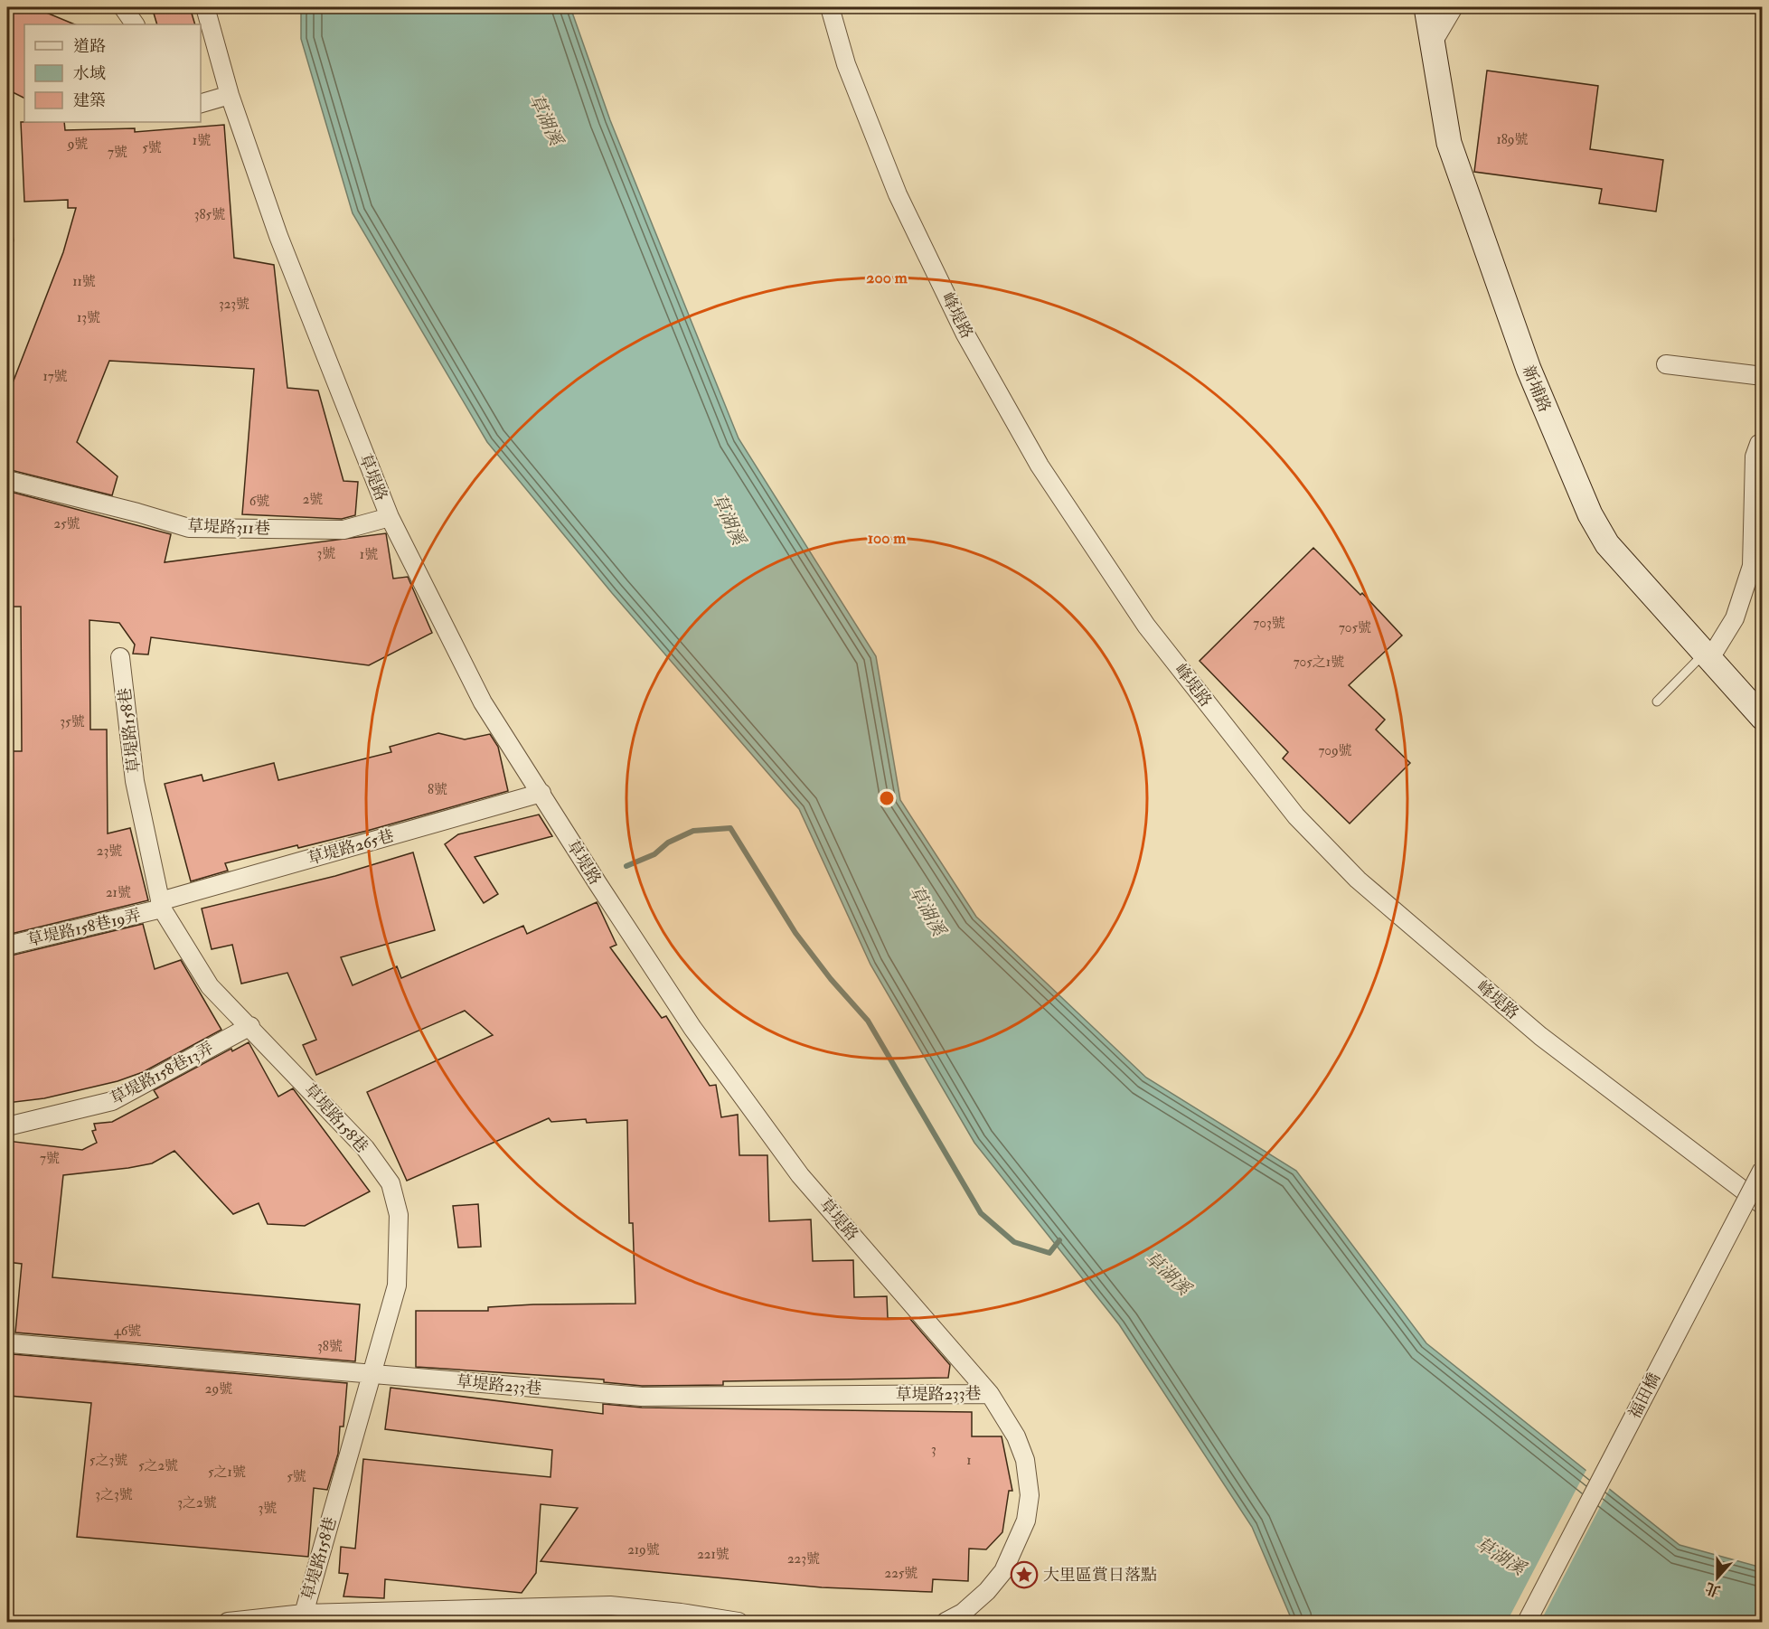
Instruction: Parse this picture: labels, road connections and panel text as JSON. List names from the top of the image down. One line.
{"streets":{"street":["峰堤路","新埔路","草堤路","草堤路311巷","草堤路158巷","草堤路265巷","草堤路158巷19弄","草堤路158巷13弄","草堤路233巷","福田橋"]},"crossings":[["草堤路","草堤路311巷"],["草堤路","草堤路265巷"],["草堤路","草堤路233巷"],["草堤路158巷","草堤路265巷"],["草堤路158巷","草堤路158巷19弄"],["草堤路158巷","草堤路158巷13弄"],["草堤路158巷","草堤路233巷"],["草堤路265巷","草堤路158巷19弄"]],"water":["草湖溪"],"places":{"place":["大里區賞日落點"]},"house_numbers":["189號","1號","9號","5號","7號","385號","11號","323號","13號","17號","2號","6號","25號","3號","1號","703號","705號","705之1號","35號","709號","8號","23號","21號","7號","46號","38號","29號","3","5之3號","1","5之2號","5之1號","5號","3之3號","3之2號","3號","219號","221號","223號","225號"],"legend":["道路","水域","建築"],"north":"bottom","rings":["200 m","100 m"]}
